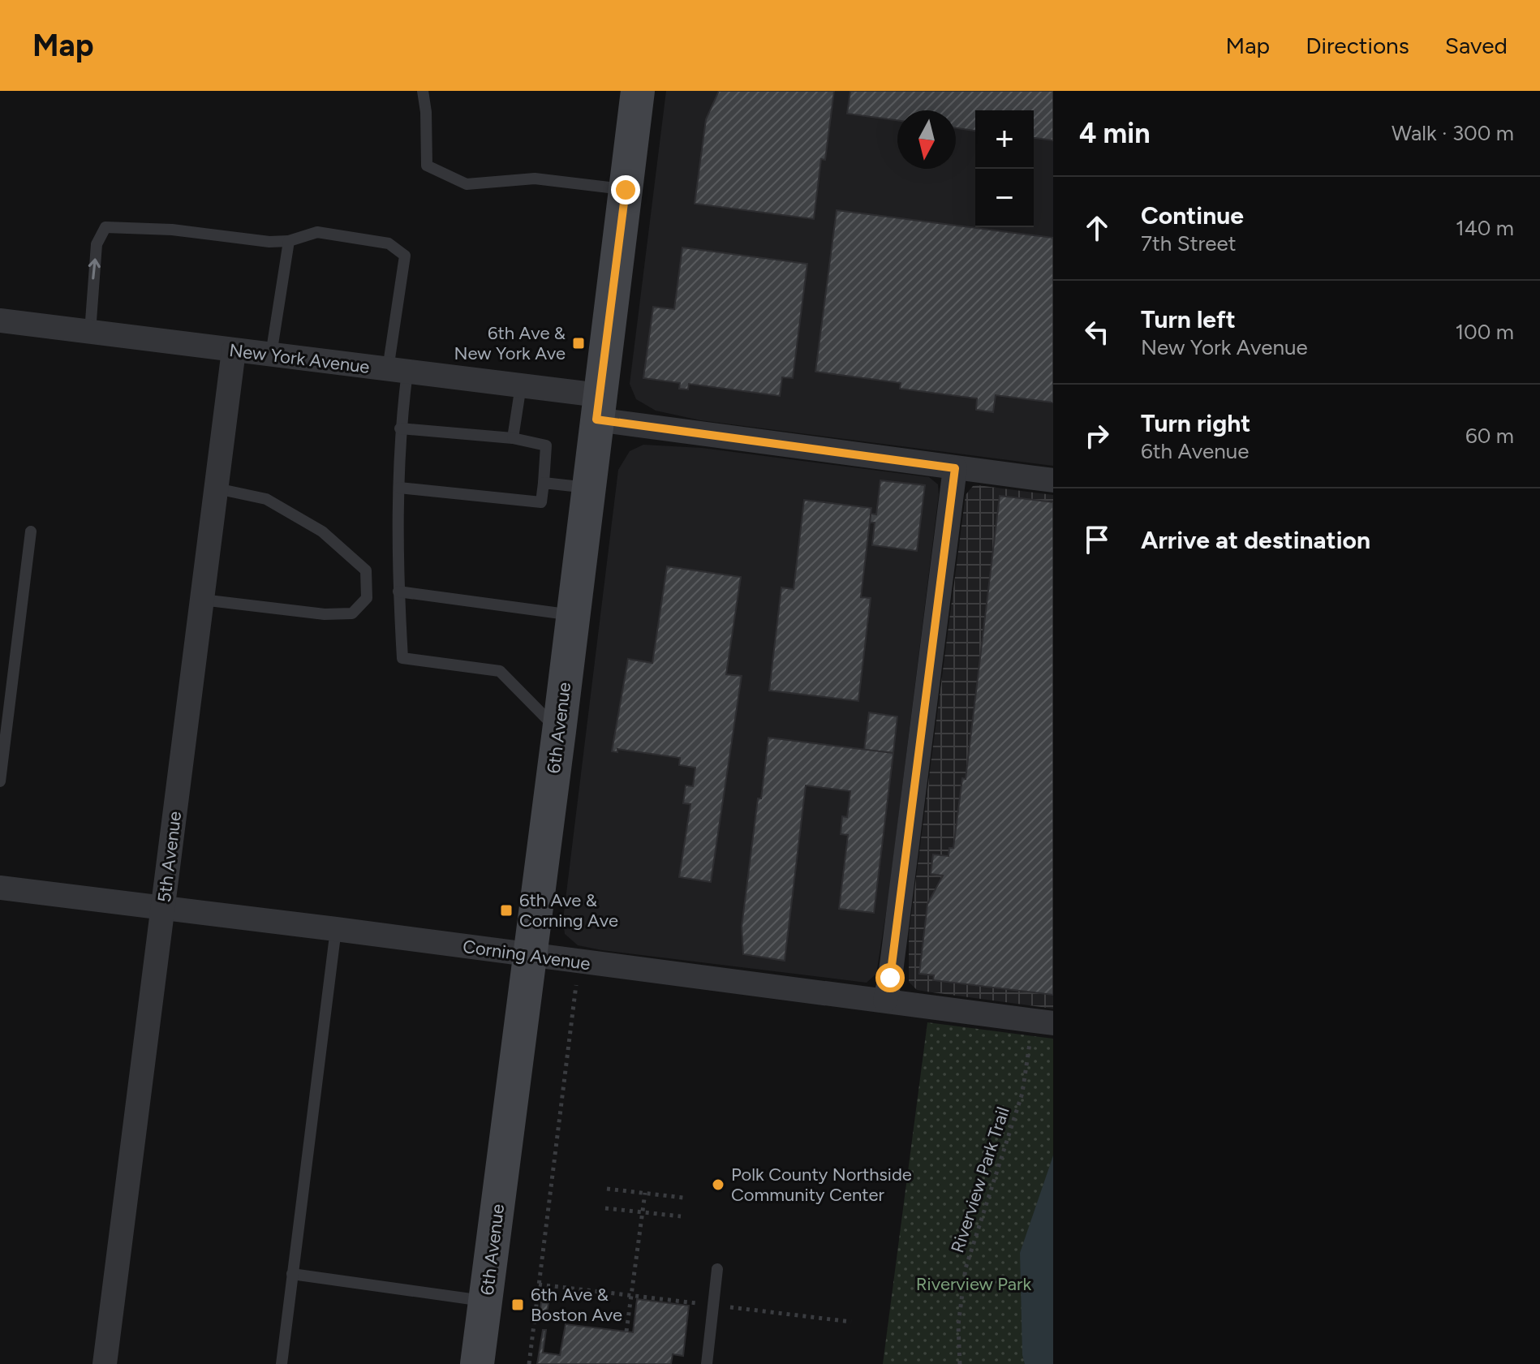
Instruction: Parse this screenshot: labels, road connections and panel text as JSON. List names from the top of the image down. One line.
{"streets":{"main road":["6th Avenue"],"street":["New York Avenue","5th Avenue","Corning Avenue"],"path":["Riverview Park Trail"]},"crossings":[["New York Avenue","6th Avenue"],["New York Avenue","5th Avenue"],["6th Avenue","Corning Avenue"],["5th Avenue","Corning Avenue"]],"parks":["Riverview Park"],"places":{"transit":["6th Ave & New York Ave","6th Ave & Corning Ave","6th Ave & Boston Ave"],"other":["Polk County Northside Community Center"]},"north":"bottom","page":{"header":"Map","nav":["Map","Directions","Saved"],"heading":["4 min","Walk · 300 m"],"map_buttons":["+","−"],"list":[["Continue","7th Street","140 m"],["Turn left","New York Avenue","100 m"],["Turn right","6th Avenue","60 m"],"Arrive at destination"]}}
